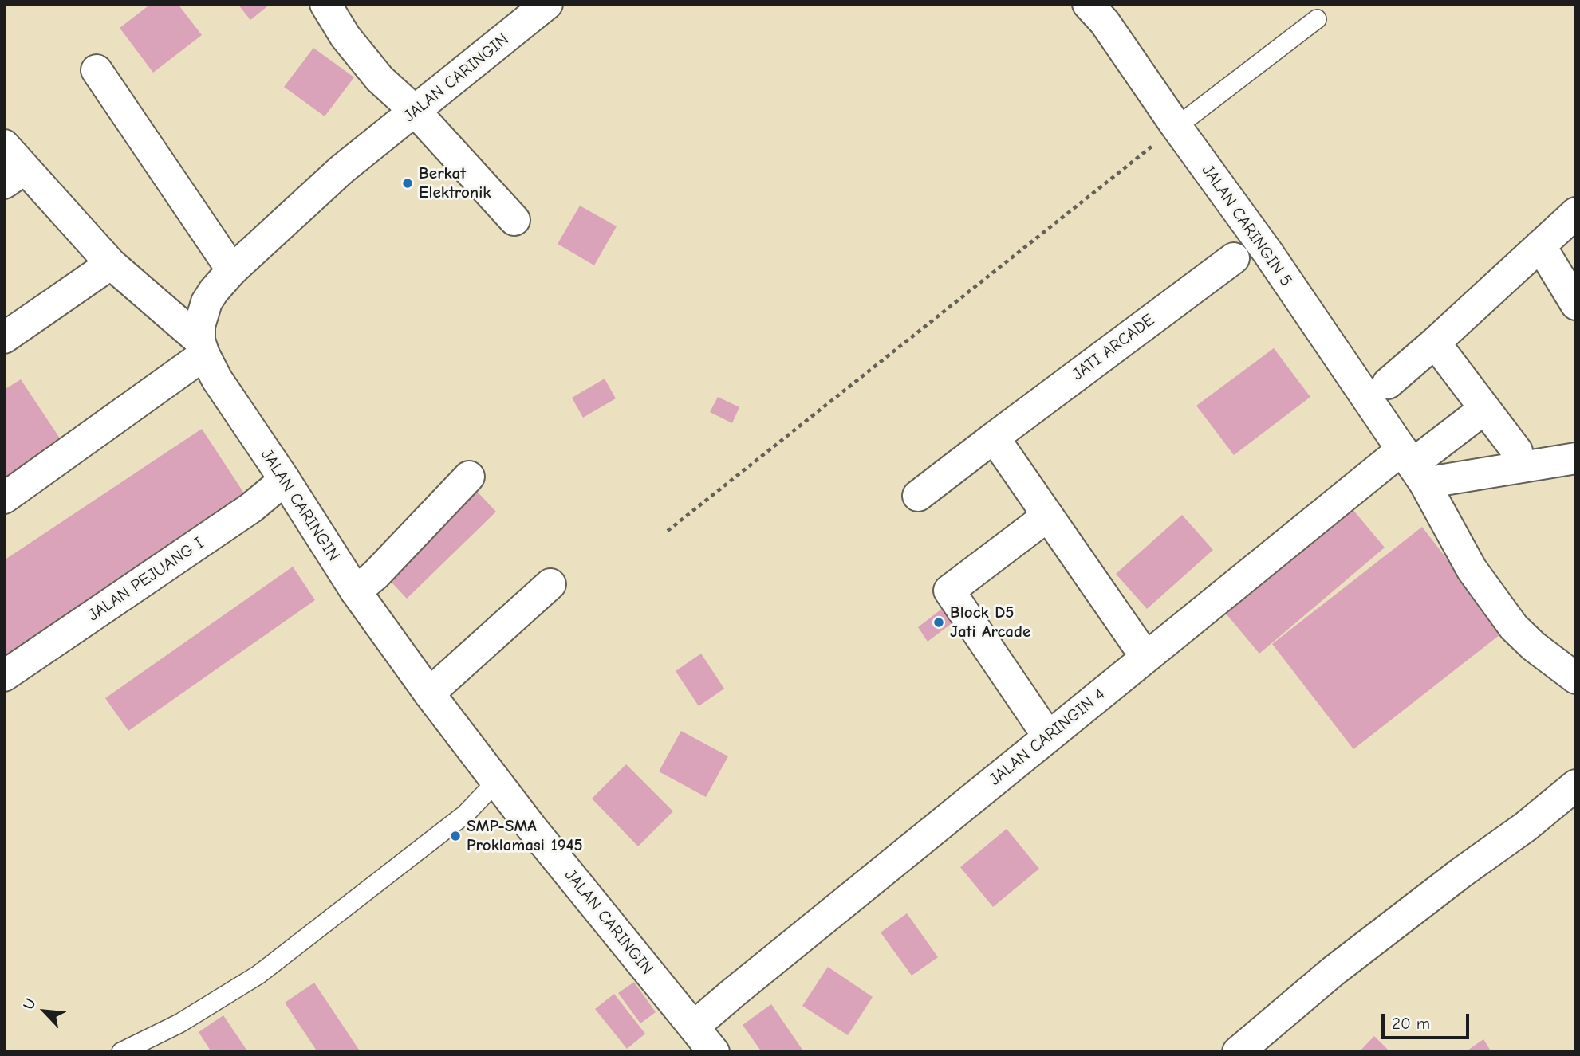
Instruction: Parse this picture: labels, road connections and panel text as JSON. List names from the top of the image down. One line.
{"streets":{"street":["JALAN CARINGIN","JALAN CARINGIN 5","JATI ARCADE","JALAN PEJUANG I","JALAN CARINGIN 4"]},"crossings":[["JALAN CARINGIN","JALAN PEJUANG I"],["JALAN CARINGIN","JALAN CARINGIN 4"],["JALAN CARINGIN 5","JALAN CARINGIN 4"]],"places":["Berkat Elektronik","Block D5 Jati Arcade","SMP-SMA Proklamasi 1945"],"scale_bar":"20 m","north":"top left"}
